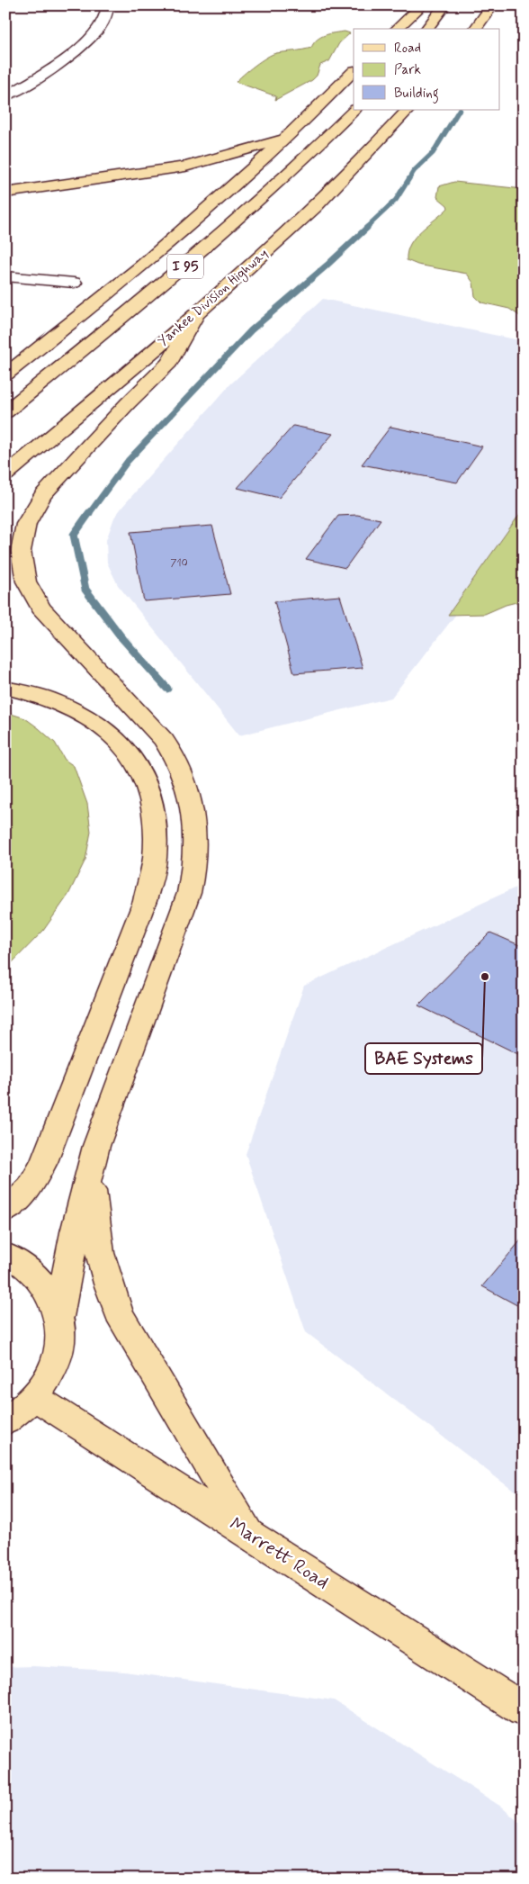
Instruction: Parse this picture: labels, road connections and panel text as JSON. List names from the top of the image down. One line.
{"streets":{"main road":["I 95","Yankee Division Highway","Marrett Road"]},"places":["BAE Systems"],"house_numbers":["710"],"legend":["Road","Park","Building"]}
